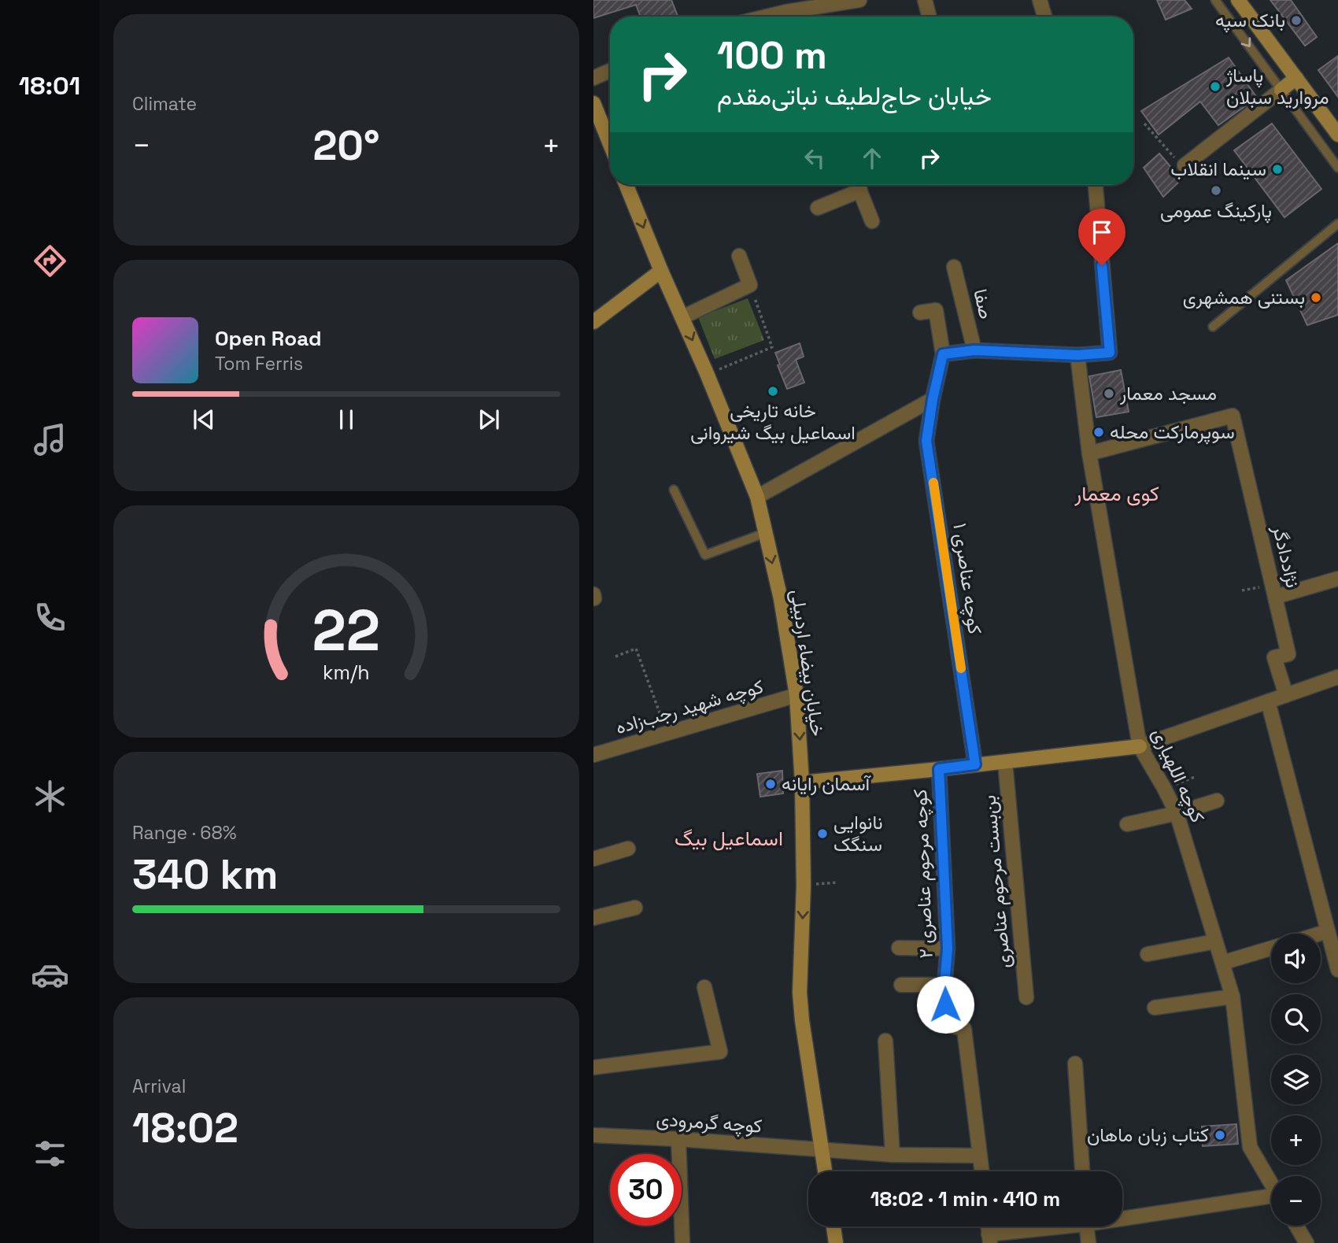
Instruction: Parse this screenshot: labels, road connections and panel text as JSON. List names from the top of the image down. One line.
{"streets":{"street":["صفا","نژاددادگر","کوچه عناصری ۱","خیابان بیضاء اردبیلی","کوچه شهید رجب‌زاده","کوچه اللهیاری","کوچه مرحوم عناصری ۲","بن‌بست مرحوم عناصری","کوچه گرمرودی"]},"crossings":[["نژاددادگر","کوچه اللهیاری"],["خیابان بیضاء اردبیلی","کوچه شهید رجب‌زاده"],["خیابان بیضاء اردبیلی","کوچه گرمرودی"],["کوچه مرحوم عناصری ۲","کوچه گرمرودی"]],"one_way":["خیابان بیضاء اردبیلی"],"districts":["کوی معمار","اسماعیل بیگ"],"places":["بانک سپه","پاساژ مروارید سبلان","سینما انقلاب","پارکینگ عمومی","بستنی همشهری","خانه تاریخی اسماعیل بیگ شیروانی","مسجد معمار","سوپرمارکت محله","آسمان رایانه","نانوایی سنگک","کتاب زبان ماهان"],"page":{"tabs":"18:01","tile":["Climate",["Range · 68%","340 km"],["Arrival","18:02"]],"turn":["100 m","خیابان حاج‌لطیف نباتی‌مقدم"],"heat":["−","20°","+"],"song":["Open Road","Tom Ferris"],"map_buttons":["+","−"],"limit":"30","trip":"18:02 · 1 min · 410 m","gauge":["22","km/h"]}}
